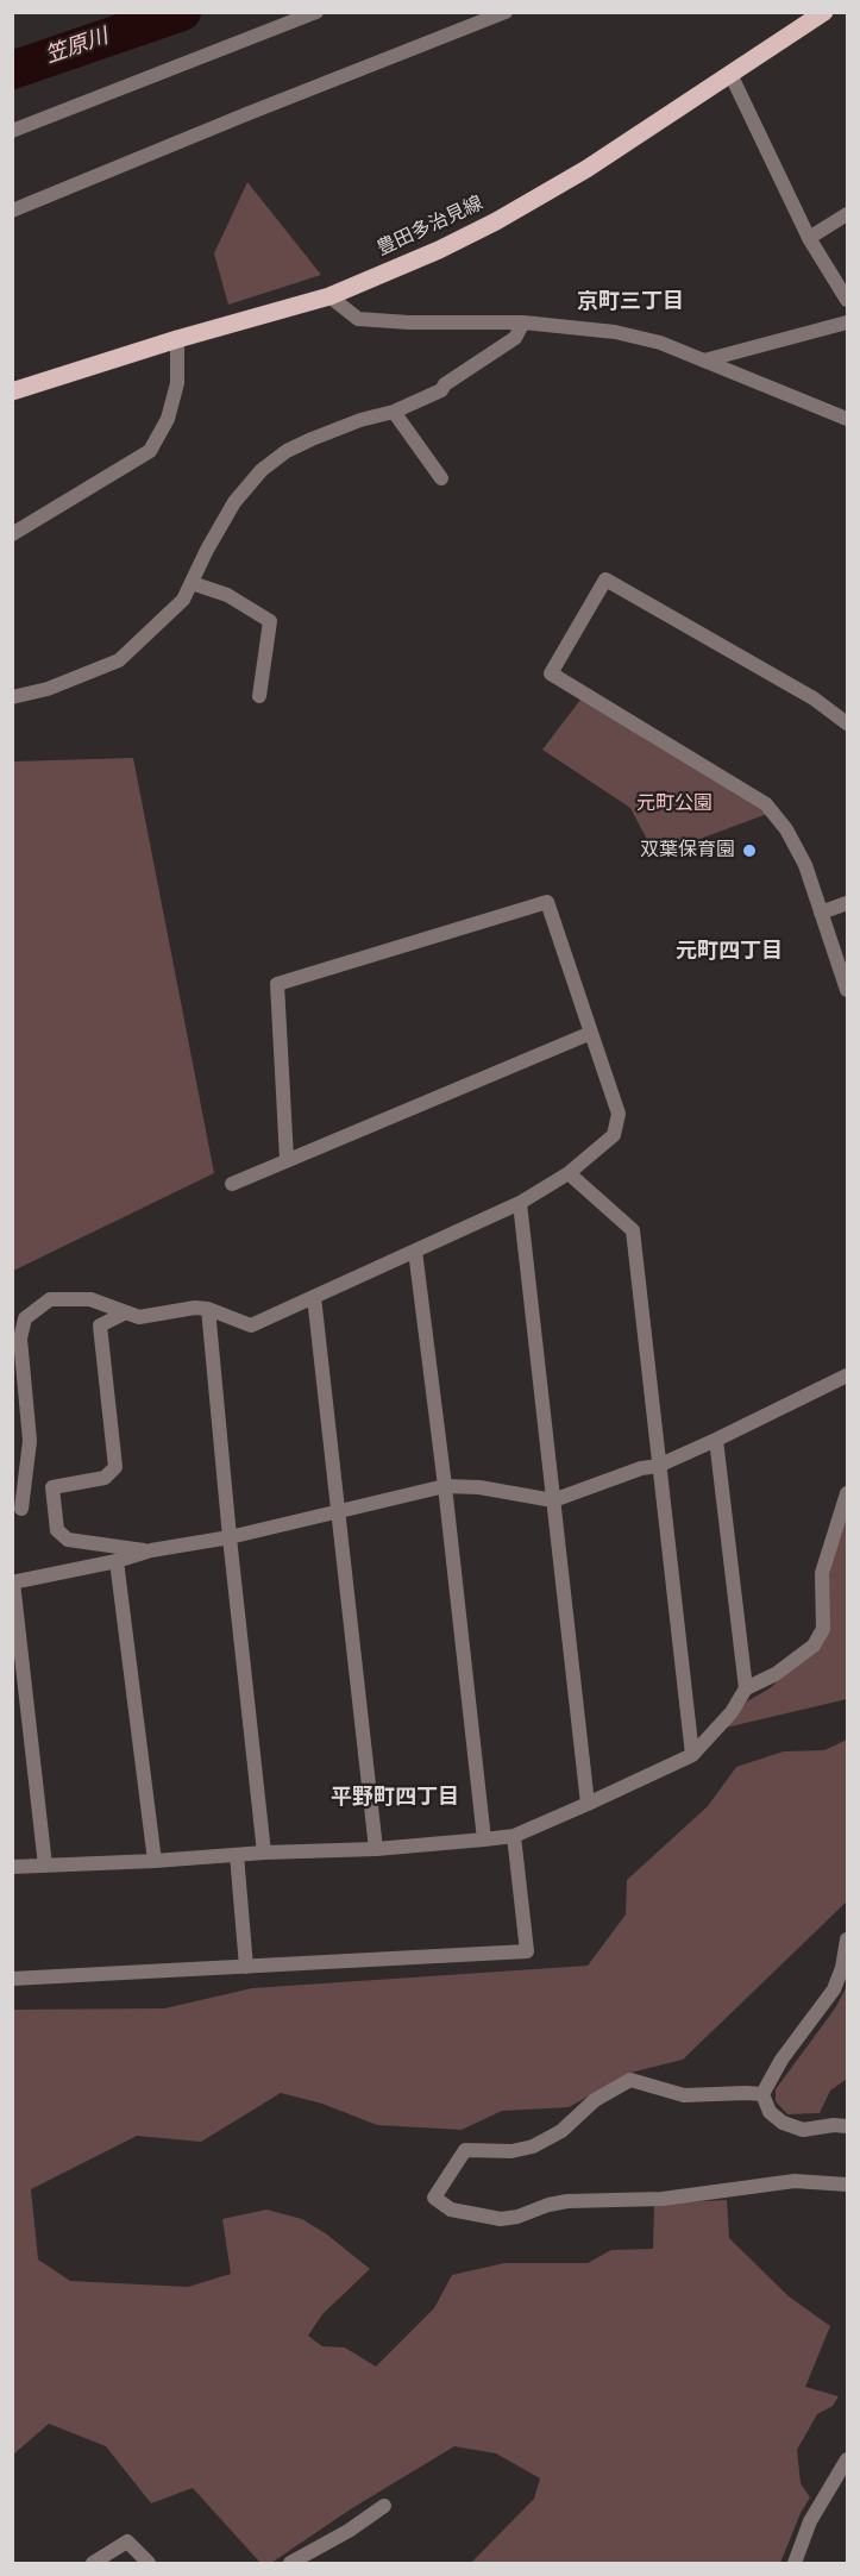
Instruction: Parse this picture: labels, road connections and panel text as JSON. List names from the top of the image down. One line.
{"streets":{"main road":["豊田多治見線"]},"districts":["京町三丁目","元町四丁目","平野町四丁目"],"water":["笠原川"],"parks":["元町公園"],"places":["双葉保育園"]}
